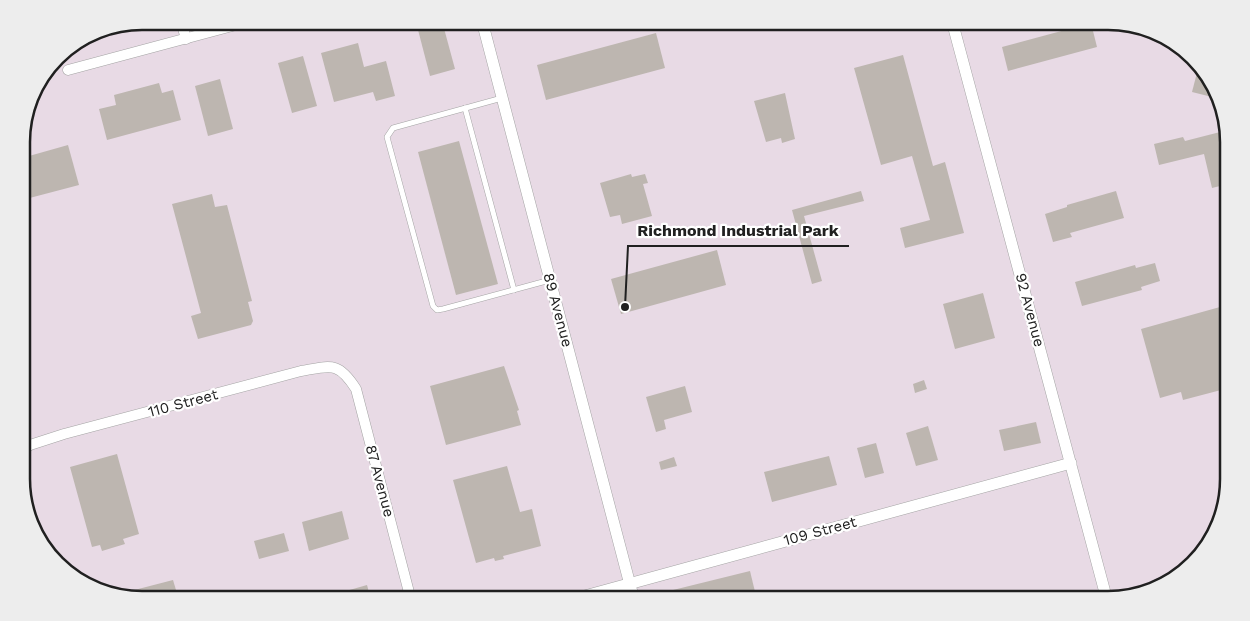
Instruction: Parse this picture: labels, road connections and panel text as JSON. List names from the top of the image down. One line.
{"streets":{"street":["89 Avenue","92 Avenue","110 Street","87 Avenue","109 Street"]},"crossings":[["89 Avenue","109 Street"],["92 Avenue","109 Street"],["110 Street","87 Avenue"]],"places":["Richmond Industrial Park"]}
